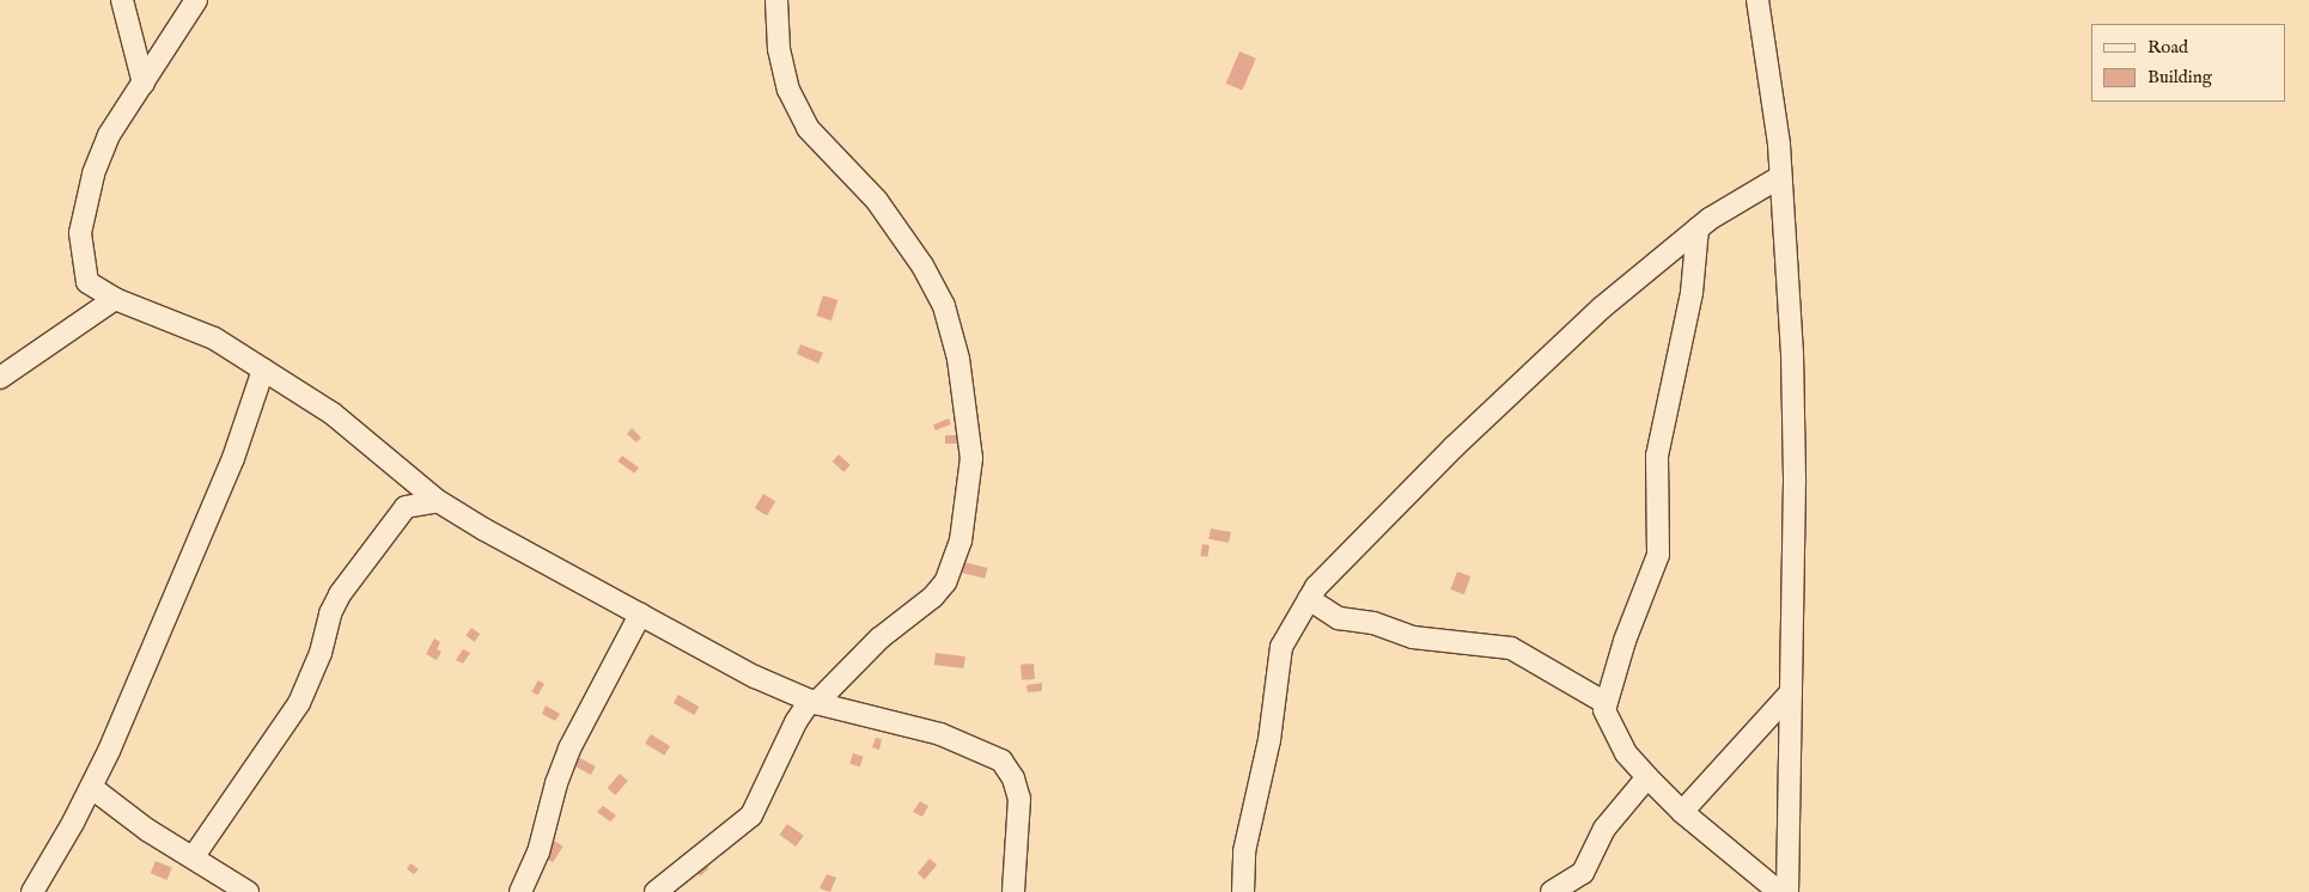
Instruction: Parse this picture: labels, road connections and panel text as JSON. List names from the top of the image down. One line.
{"legend":["Road","Building"]}
